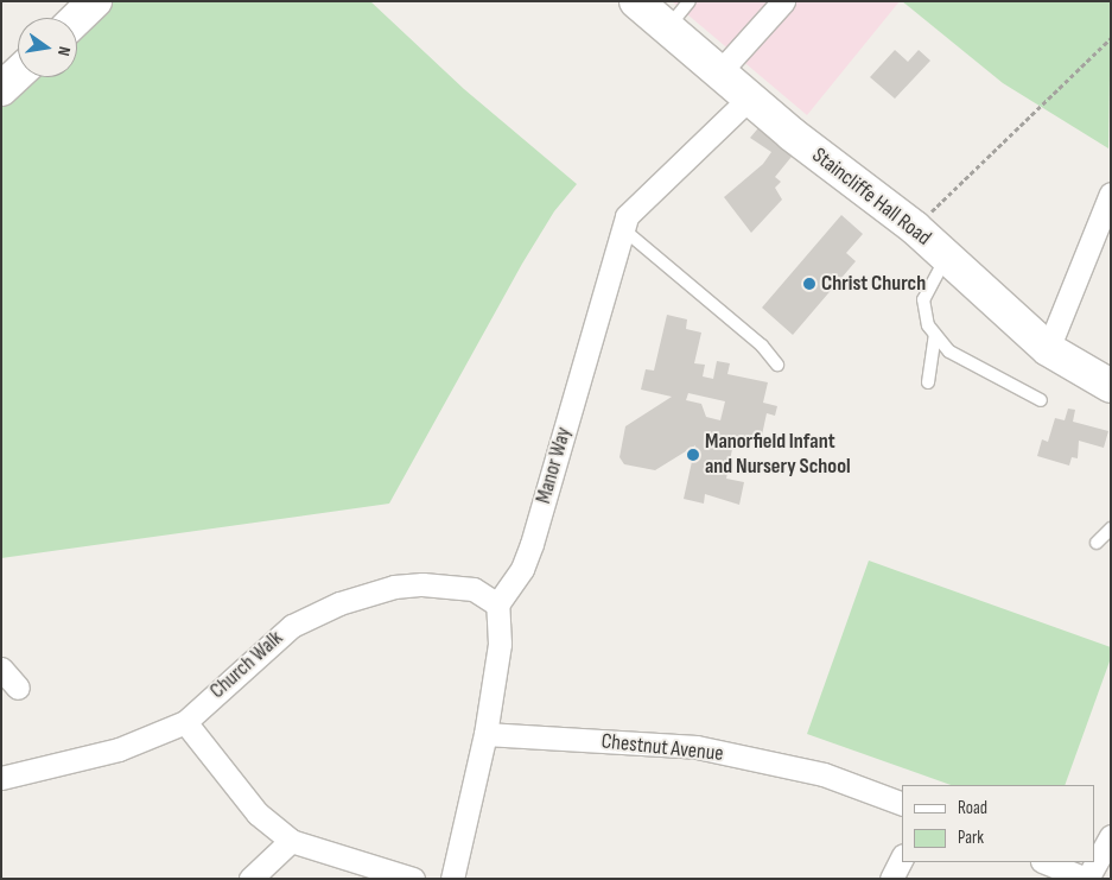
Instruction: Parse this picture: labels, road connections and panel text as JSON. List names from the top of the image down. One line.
{"streets":{"street":["Staincliffe Hall Road","Manor Way","Church Walk","Chestnut Avenue"]},"crossings":[["Staincliffe Hall Road","Manor Way"],["Manor Way","Church Walk"]],"places":["Christ Church","Manorfield Infant and Nursery School"],"legend":["Road","Park"],"north":"right"}
